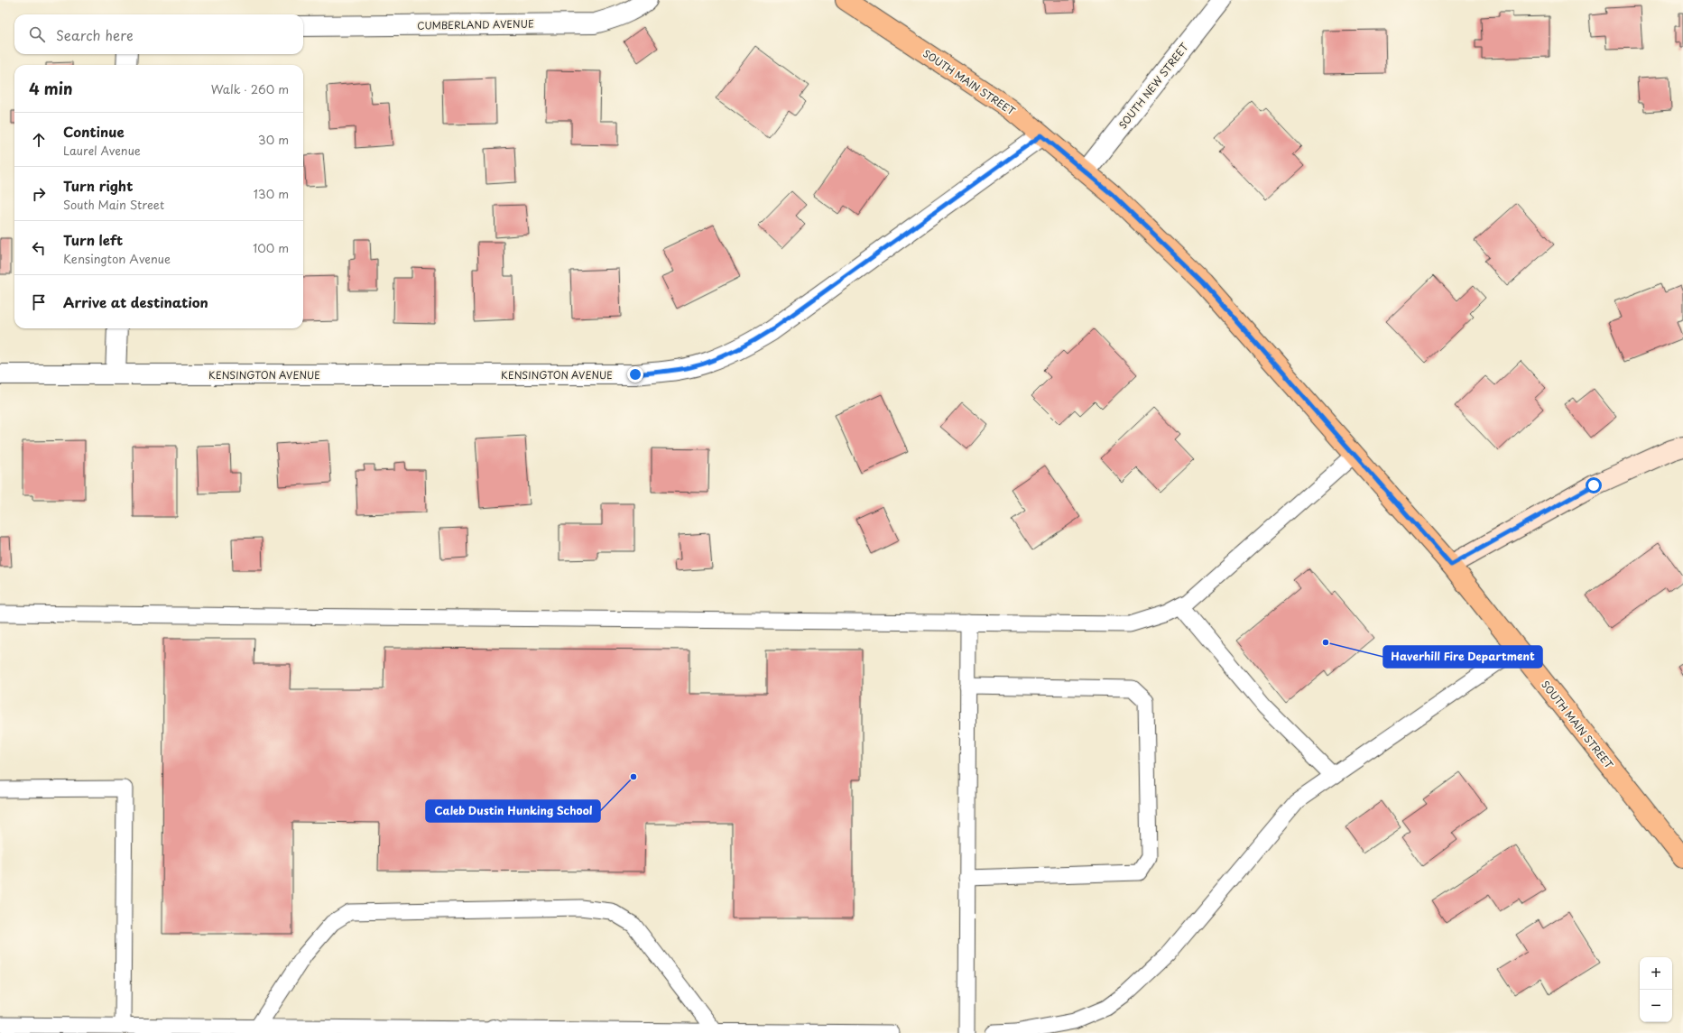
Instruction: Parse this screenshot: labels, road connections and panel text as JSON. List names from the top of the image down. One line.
{"streets":{"main road":["SOUTH MAIN STREET"],"street":["CUMBERLAND AVENUE","SOUTH NEW STREET","KENSINGTON AVENUE"]},"crossings":[["SOUTH MAIN STREET","SOUTH NEW STREET"],["SOUTH MAIN STREET","KENSINGTON AVENUE"]],"places":["Haverhill Fire Department","Caleb Dustin Hunking School"],"page":{"search":"Search here","heading":["4 min","Walk · 260 m"],"list":[["Continue","Laurel Avenue","30 m"],["Turn right","South Main Street","130 m"],["Turn left","Kensington Avenue","100 m"],"Arrive at destination"],"map_buttons":["+","−"]}}
